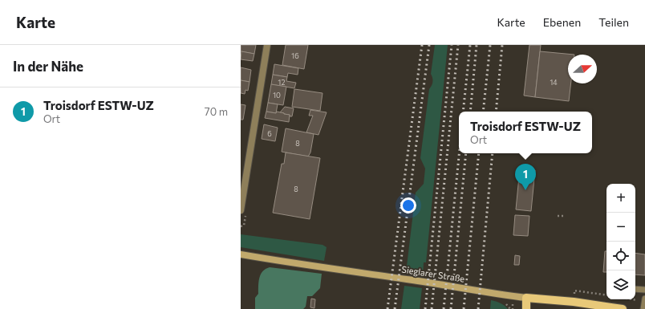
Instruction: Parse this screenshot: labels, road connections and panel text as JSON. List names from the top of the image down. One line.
{"streets":{"main road":["Sieglarer Straße"]},"house_numbers":["16","12","14","10","6","8","8"],"north":"right","page":{"header":"Karte","nav":["Karte","Ebenen","Teilen"],"heading":"In der Nähe","list":[{"mark":"1","name":"Troisdorf ESTW-UZ","note":"Ort","value":"70 m"}],"popup":["Troisdorf ESTW-UZ","Ort"],"pins":"1","map_buttons":["+","−"]}}
